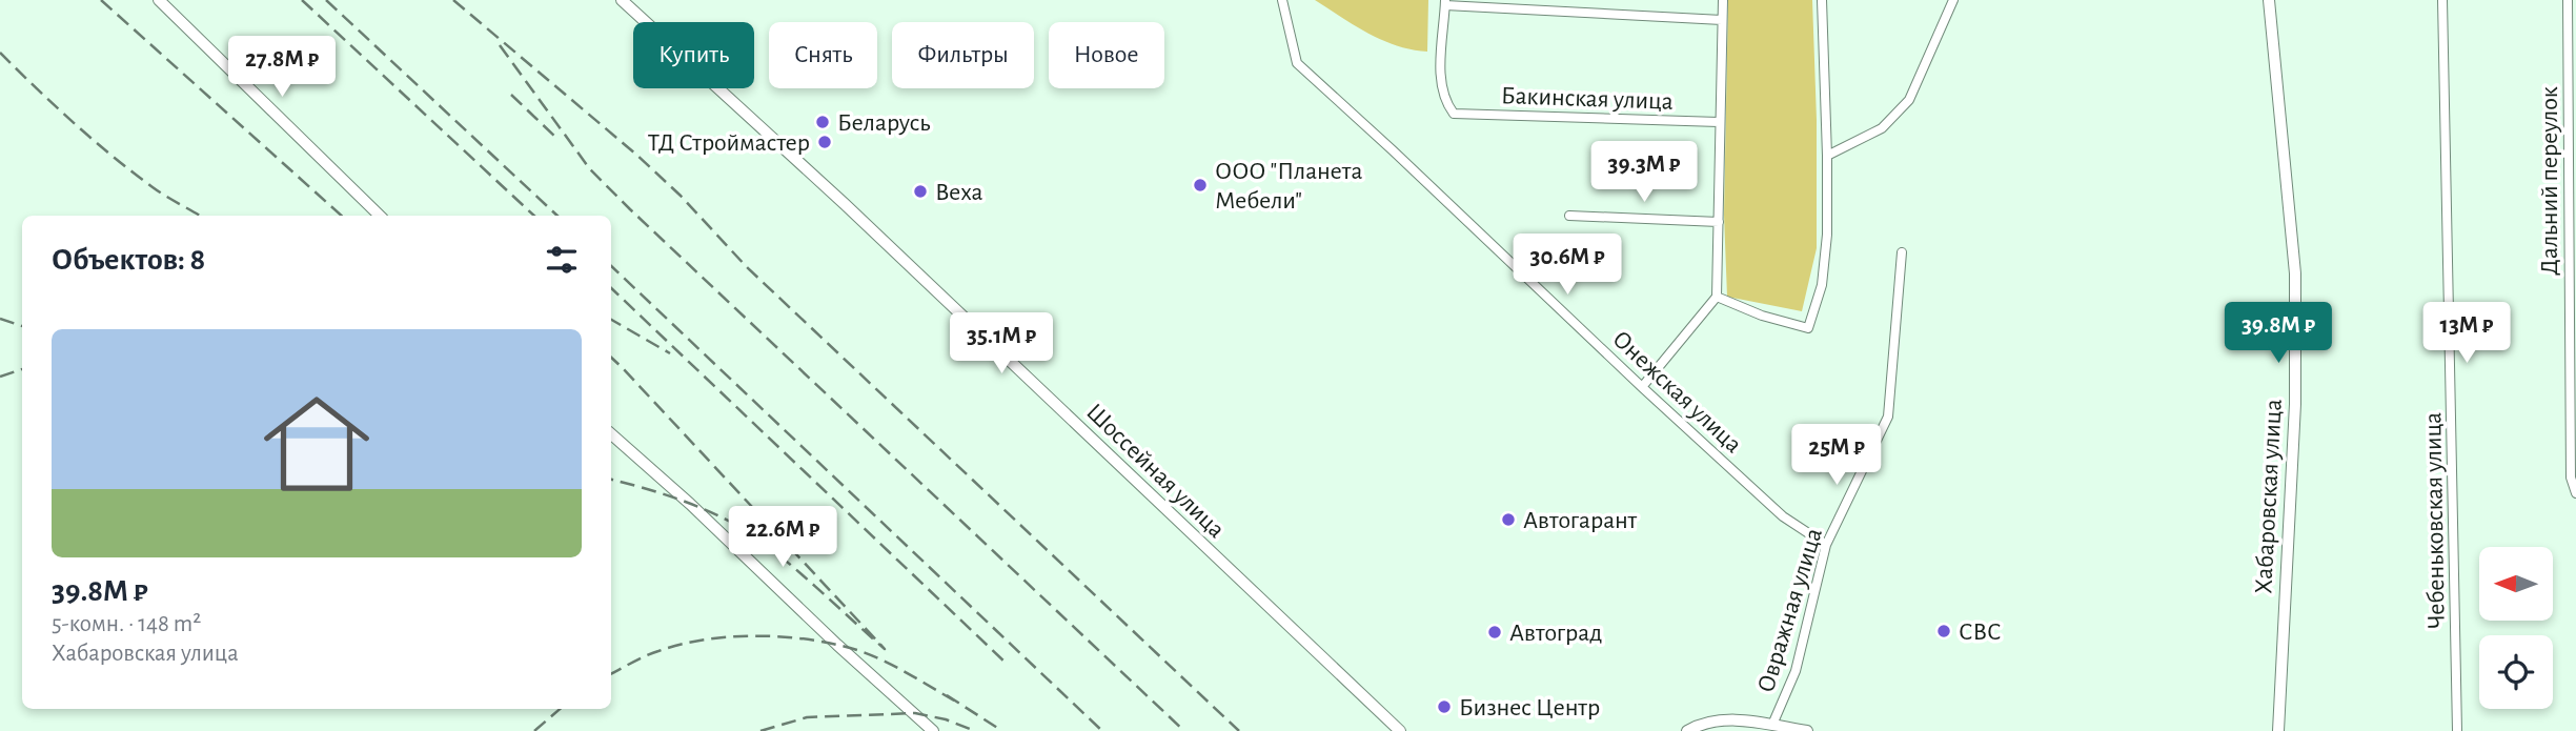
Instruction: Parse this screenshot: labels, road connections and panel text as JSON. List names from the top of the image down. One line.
{"streets":{"street":["Бакинская улица","Дальний переулок","Онежская улица","Шоссейная улица","Хабаровская улица","Чебеньковская улица","Овражная улица"]},"crossings":[["Онежская улица","Овражная улица"]],"places":["Беларусь","ТД Строймастер","ООО \"Планета Мебели\"","Веха","Автогарант","СВС","Автоград","Бизнес Центр"],"north":"left","page":{"chip":["Купить","Снять","Фильтры","Новое"],"price":["27.8M ₽","39.3M ₽","30.6M ₽","39.8M ₽","13M ₽","35.1M ₽","25M ₽","22.6M ₽"],"heading":"Объектов: 8","list":[{"name":"39.8M ₽","note":"5-комн. · 148 m² · Хабаровская улица"}]}}
